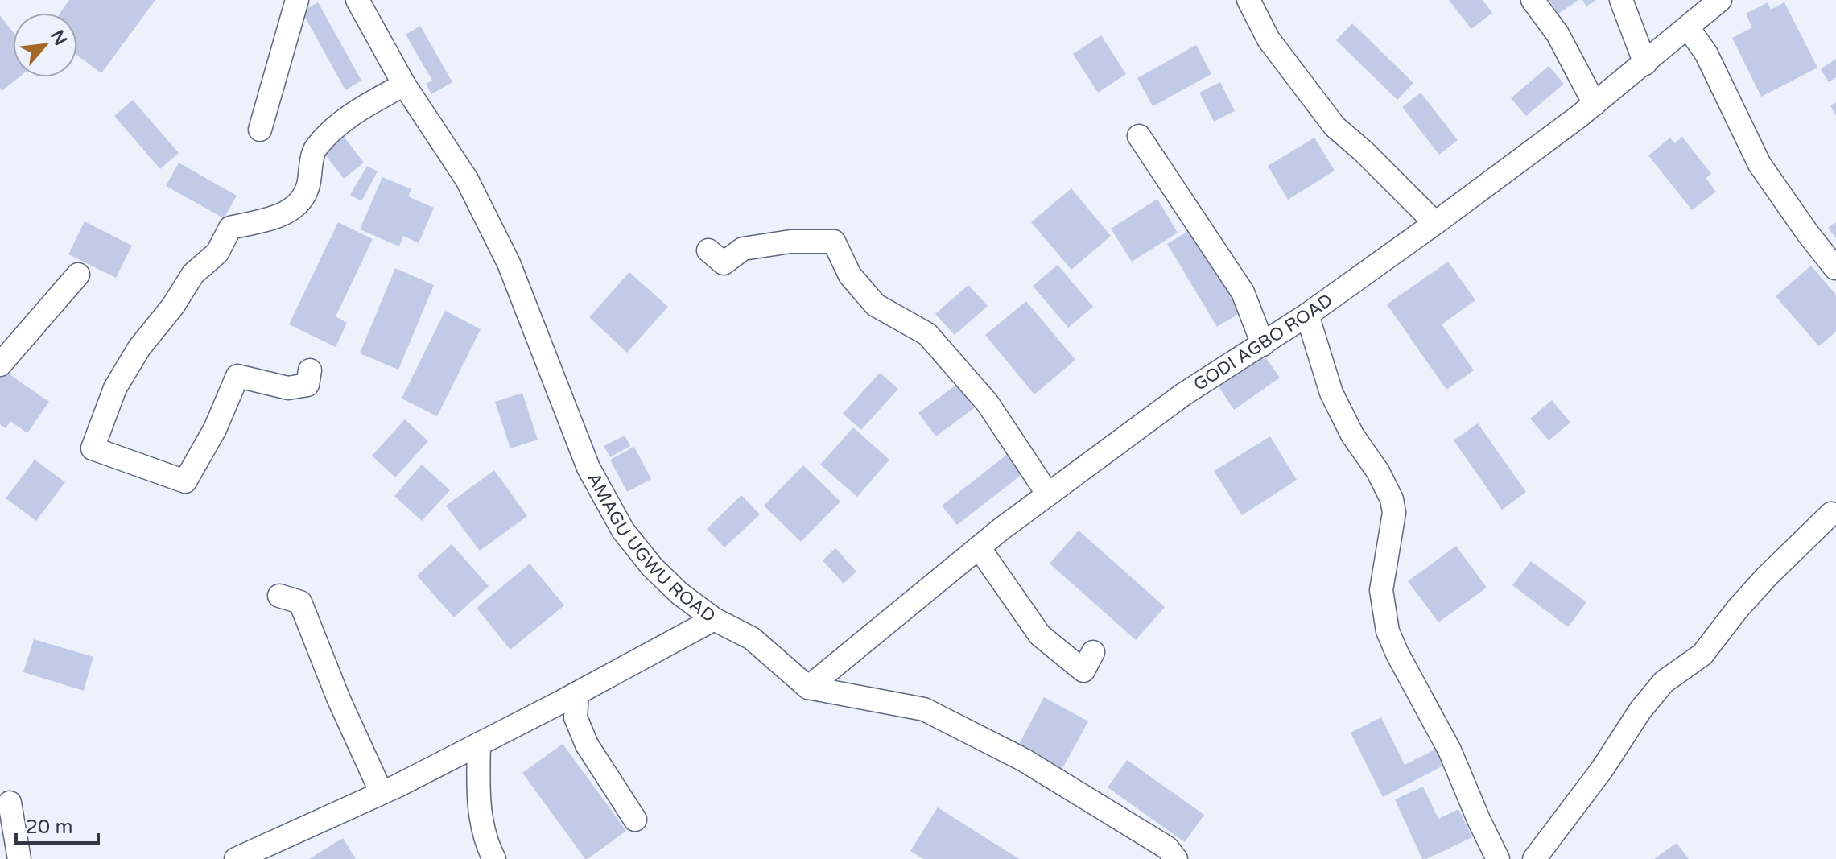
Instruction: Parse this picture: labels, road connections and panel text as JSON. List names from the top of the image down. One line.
{"streets":{"street":["GODI AGBO ROAD","AMAGU UGWU ROAD"]},"crossings":[["GODI AGBO ROAD","AMAGU UGWU ROAD"]],"scale_bar":"20 m","north":"top right"}
